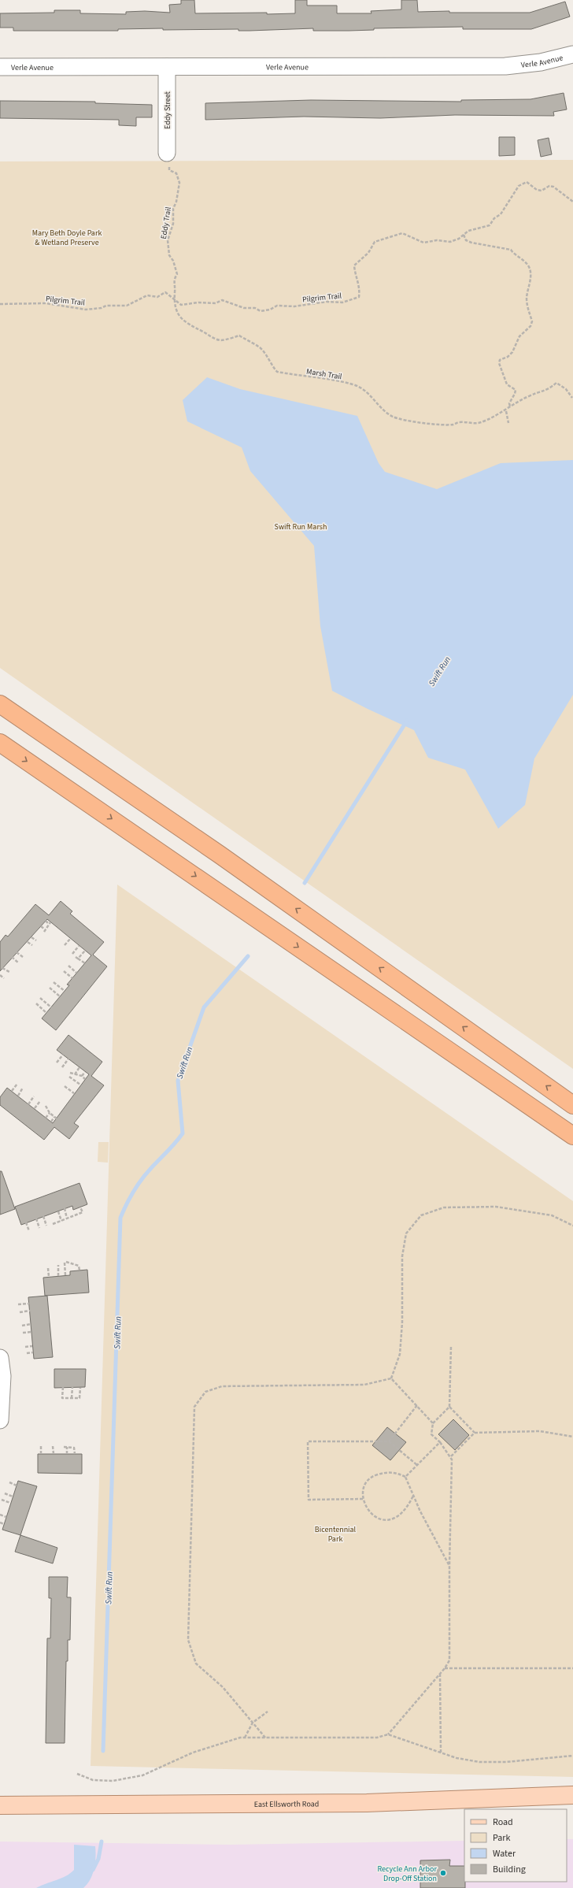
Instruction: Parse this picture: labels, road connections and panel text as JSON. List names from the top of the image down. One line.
{"streets":{"main road":["East Ellsworth Road"],"street":["Verle Avenue","Eddy Street"],"path":["Eddy Trail","Pilgrim Trail","Marsh Trail"]},"crossings":[["Verle Avenue","Eddy Street"],["Eddy Street","Eddy Trail"],["Eddy Trail","Pilgrim Trail"],["Eddy Trail","Marsh Trail"],["Pilgrim Trail","Marsh Trail"]],"water":["Swift Run"],"parks":["Mary Beth Doyle Park & Wetland Preserve","Swift Run Marsh","Bicentennial Park"],"places":["Recycle Ann Arbor Drop-Off Station"],"legend":["Road","Park","Water","Building"]}
